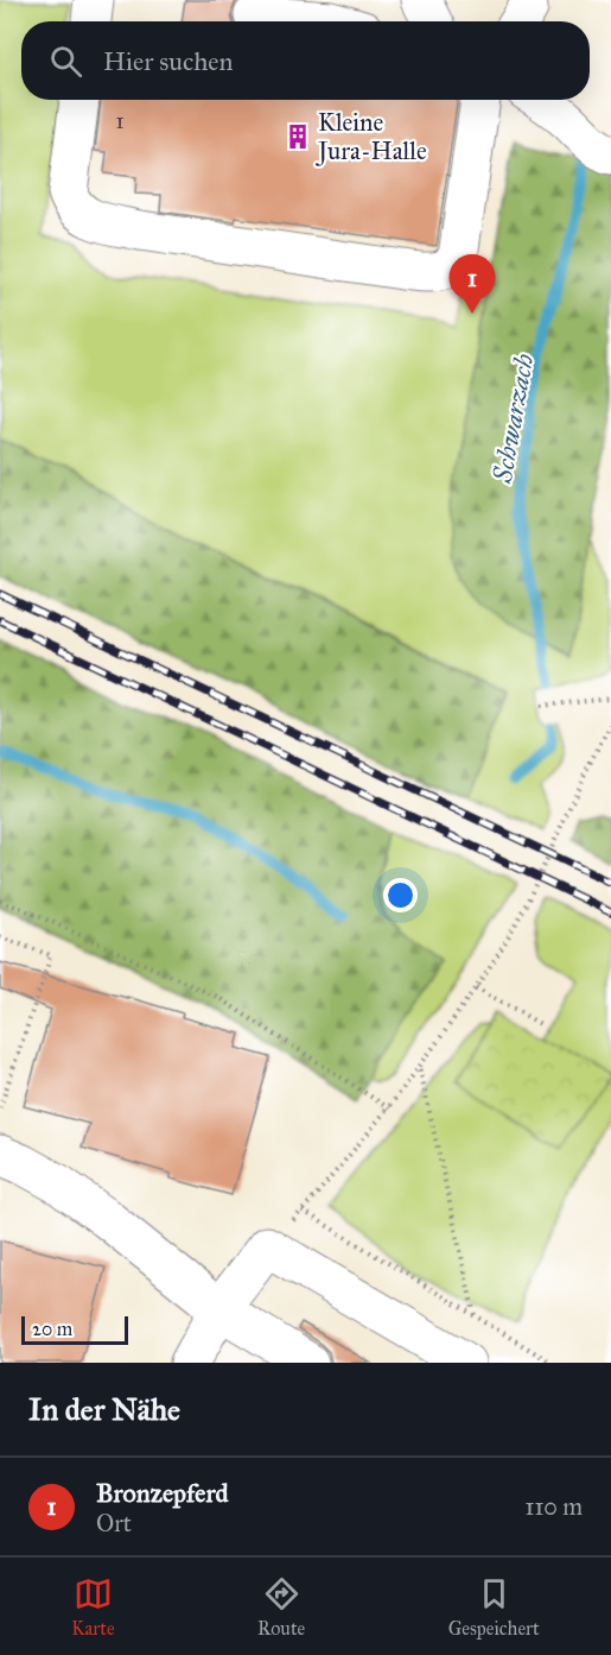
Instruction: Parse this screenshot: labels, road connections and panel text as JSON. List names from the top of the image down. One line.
{"water":["Schwarzach"],"places":{"building":["Kleine Jura-Halle"]},"house_numbers":["1"],"scale_bar":"20 m","page":{"search":"Hier suchen","pins":"1","scale":"20 m","heading":"In der Nähe","list":[{"mark":"1","name":"Bronzepferd","note":"Ort","value":"110 m"}],"nav":["Karte","Route","Gespeichert"]}}
